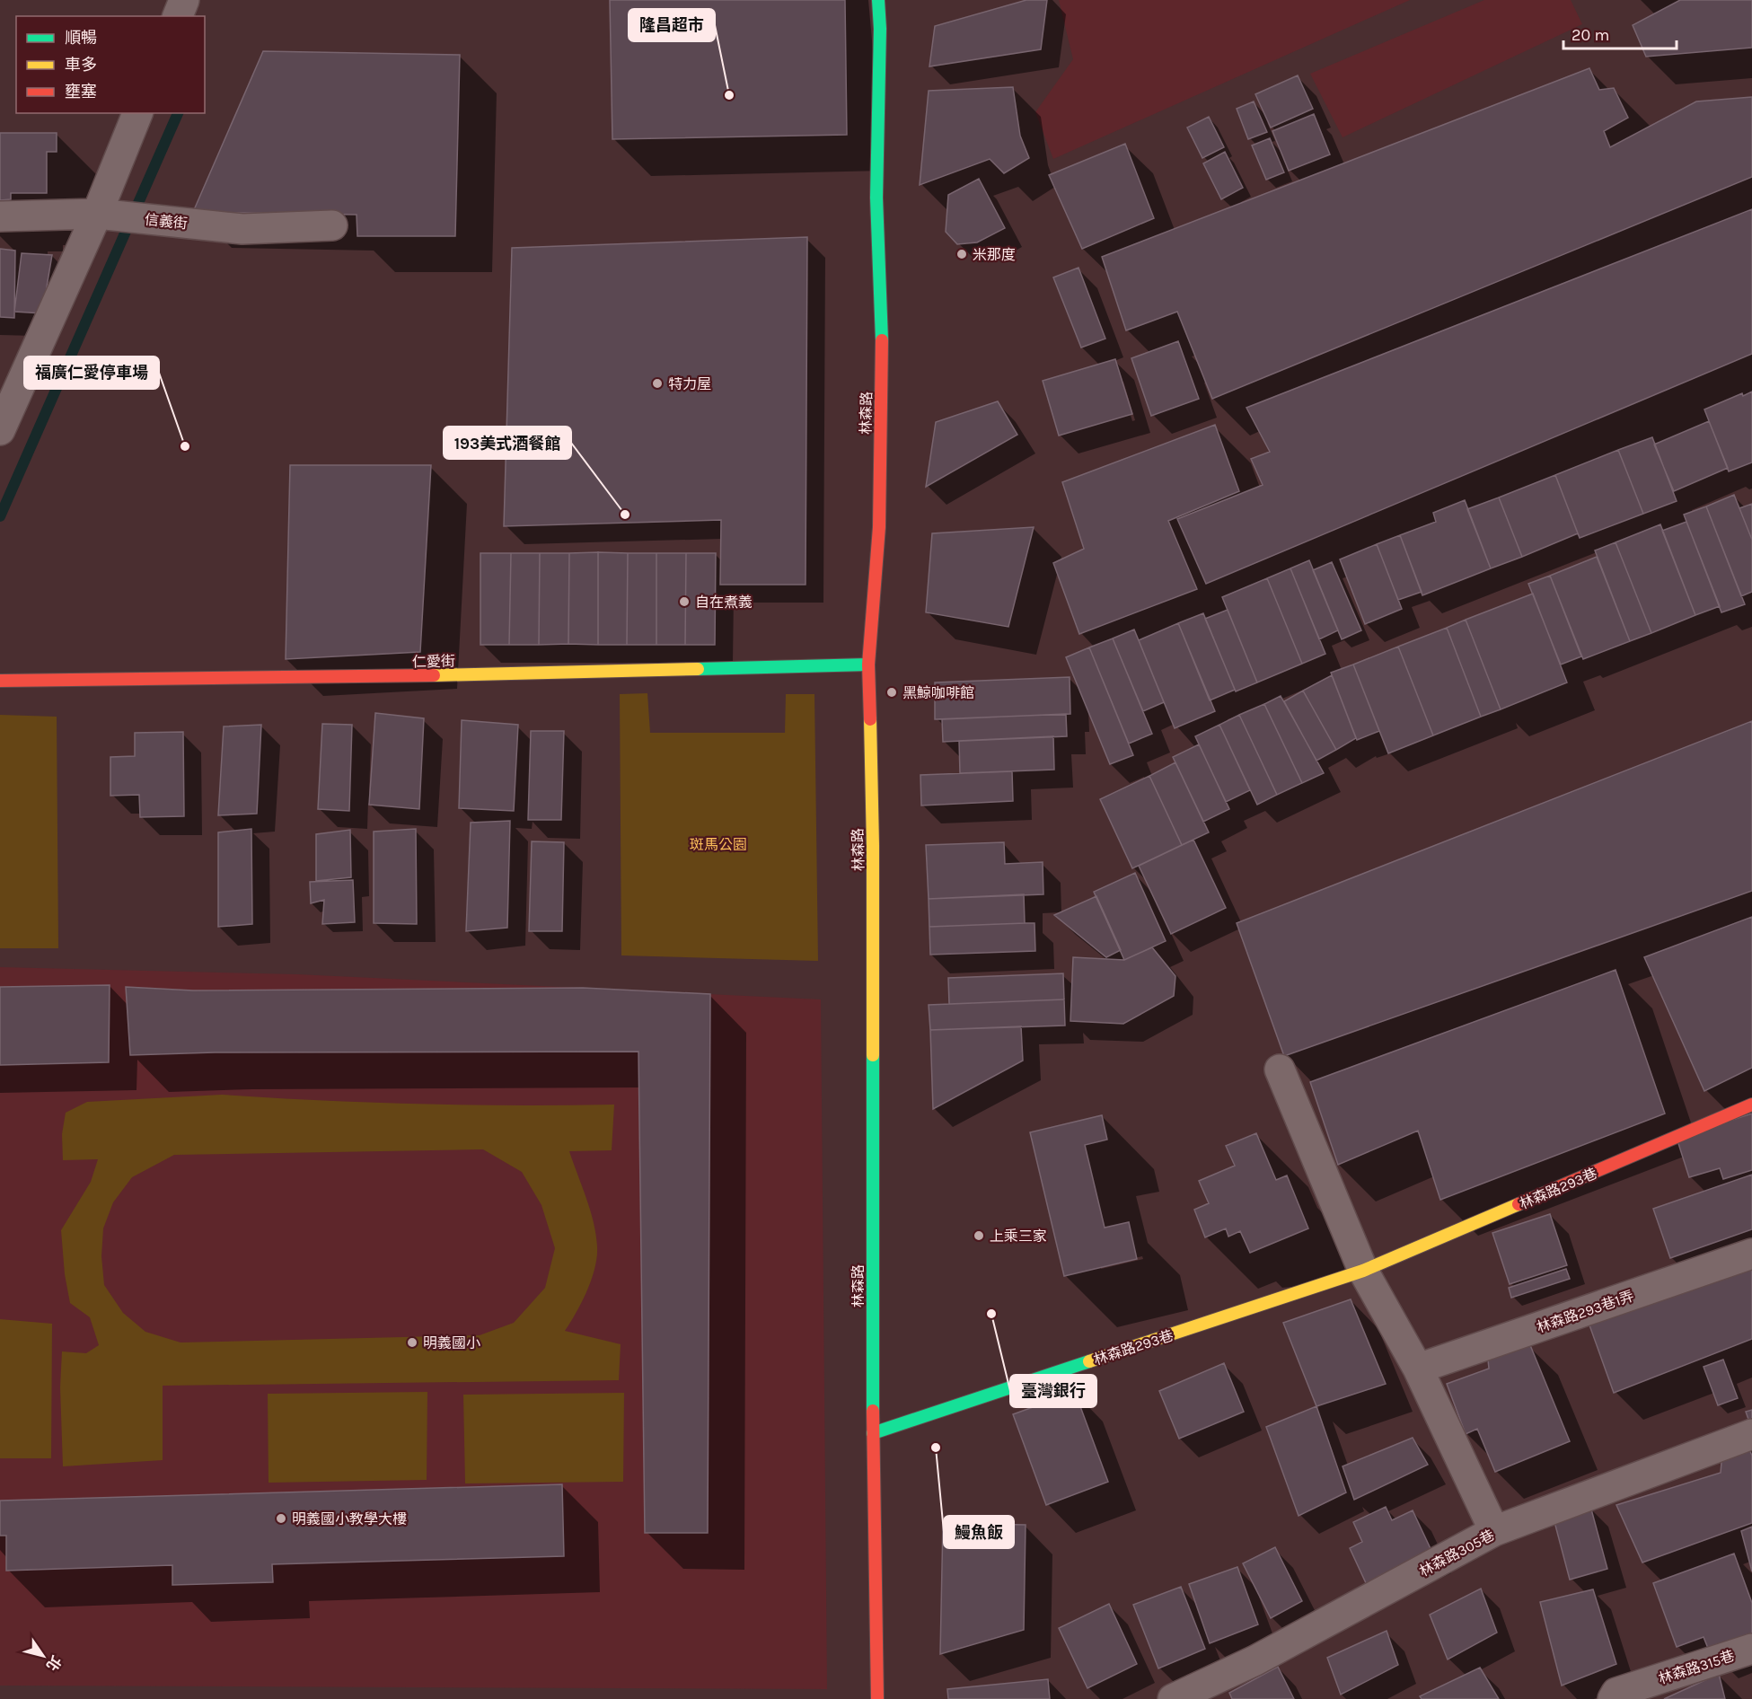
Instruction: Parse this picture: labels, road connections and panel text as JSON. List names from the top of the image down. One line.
{"streets":{"street":["信義街","林森路","仁愛街","林森路293巷","林森路293巷1弄","林森路305巷","林森路315巷"]},"crossings":[["林森路","仁愛街"],["林森路","林森路293巷"]],"parks":["斑馬公園"],"places":["隆昌超市","米那度","特力屋","福廣仁愛停車場","193美式酒餐館","自在煮義","黑鯨咖啡館","上乘三家","臺灣銀行","明義國小","鰻魚飯","明義國小教學大樓"],"legend":["順暢","車多","壅塞"],"scale_bar":"20 m","north":"bottom right"}
